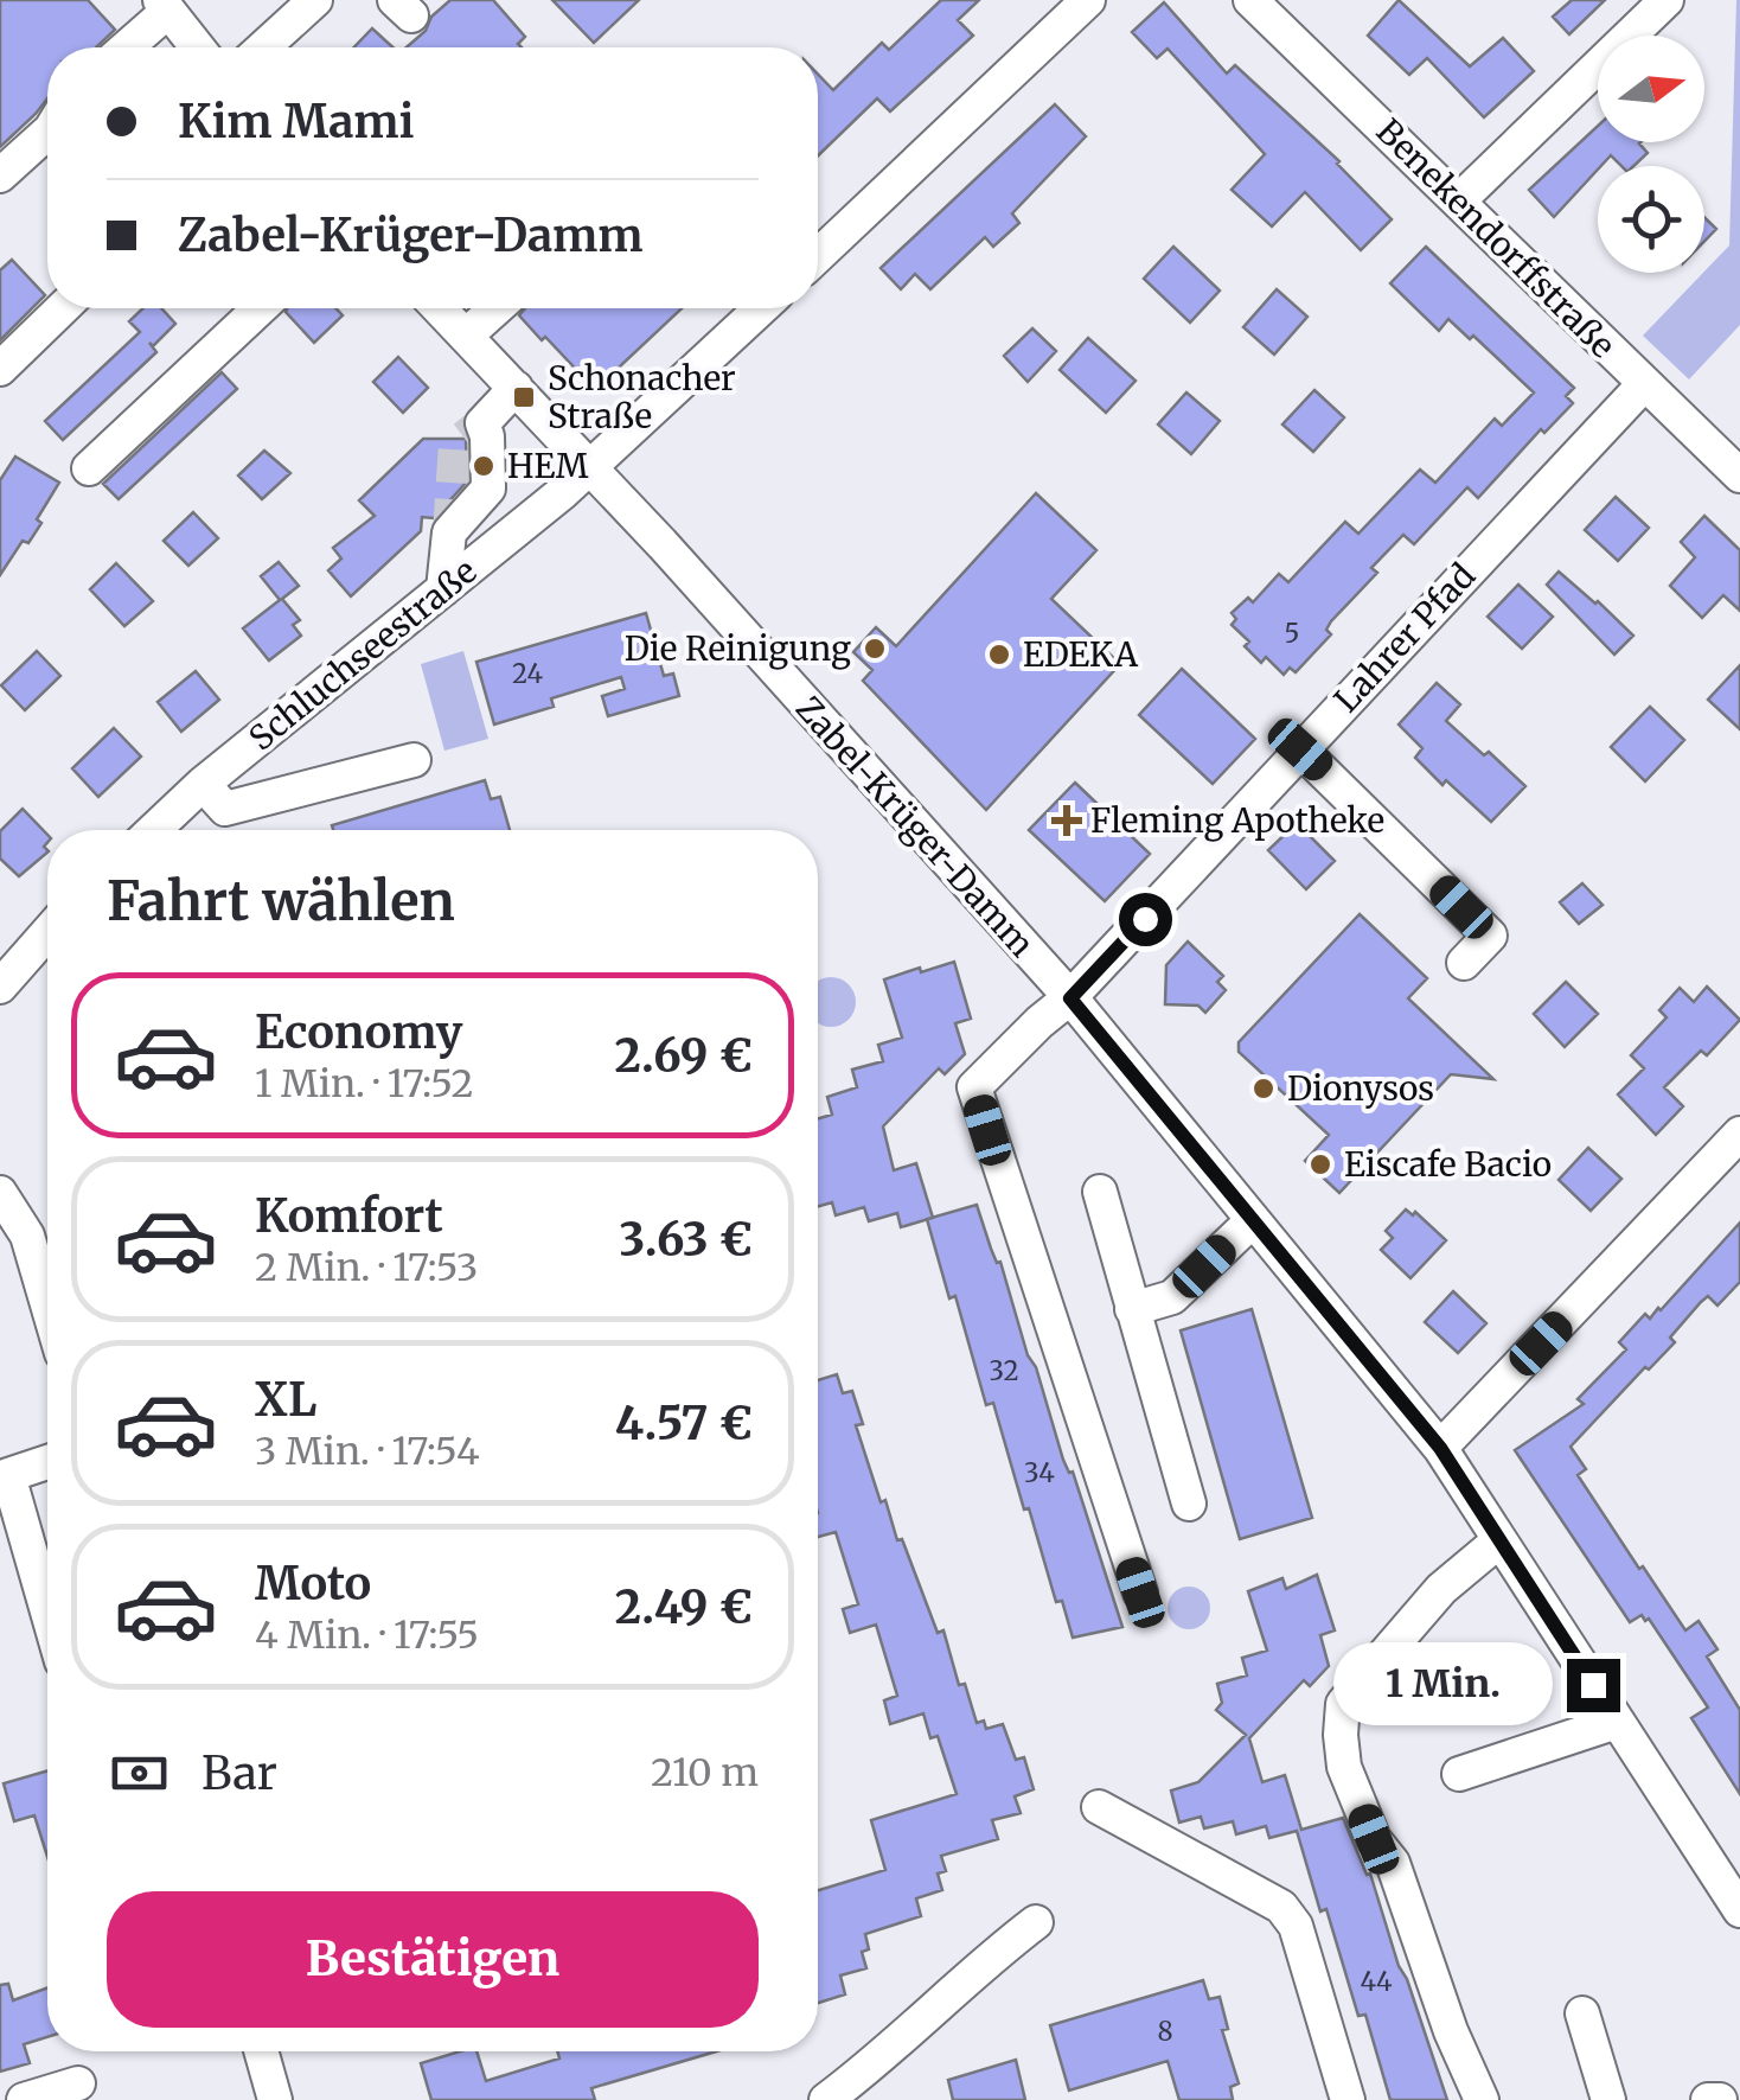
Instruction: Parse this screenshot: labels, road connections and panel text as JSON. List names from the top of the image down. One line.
{"streets":{"street":["Benekendorffstraße","Lahrer Pfad","Schluchseestraße","Zabel-Krüger-Damm"]},"crossings":[["Benekendorffstraße","Lahrer Pfad"],["Lahrer Pfad","Zabel-Krüger-Damm"],["Schluchseestraße","Zabel-Krüger-Damm"]],"places":{"transit":["Schonacher Straße"],"other":["HEM","Die Reinigung","EDEKA","Dionysos","Eiscafe Bacio"],"health":["Fleming Apotheke"]},"house_numbers":["5","24","32","34","44","8"],"north":"right","page":{"banner":["Kim Mami","Zabel-Krüger-Damm"],"heading":"Fahrt wählen","list":[{"name":"Economy","note":"1 Min. · 17:52","value":"2.69 €"},{"name":"Komfort","note":"2 Min. · 17:53","value":"3.63 €"},{"name":"XL","note":"3 Min. · 17:54","value":"4.57 €"},{"name":"Moto","note":"4 Min. · 17:55","value":"2.49 €"}],"bubble":"1 Min.","pay":["Bar","210 m"],"buttons":"Bestätigen"}}
